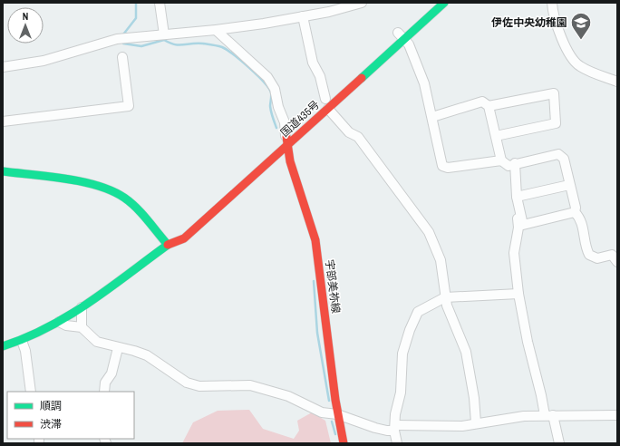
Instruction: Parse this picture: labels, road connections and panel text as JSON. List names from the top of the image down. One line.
{"streets":{"main road":["国道435号","宇部美祢線"]},"crossings":[["国道435号","宇部美祢線"]],"places":{"school or university":["伊佐中央幼稚園"]},"legend":["順調","渋滞"],"north":"top"}
